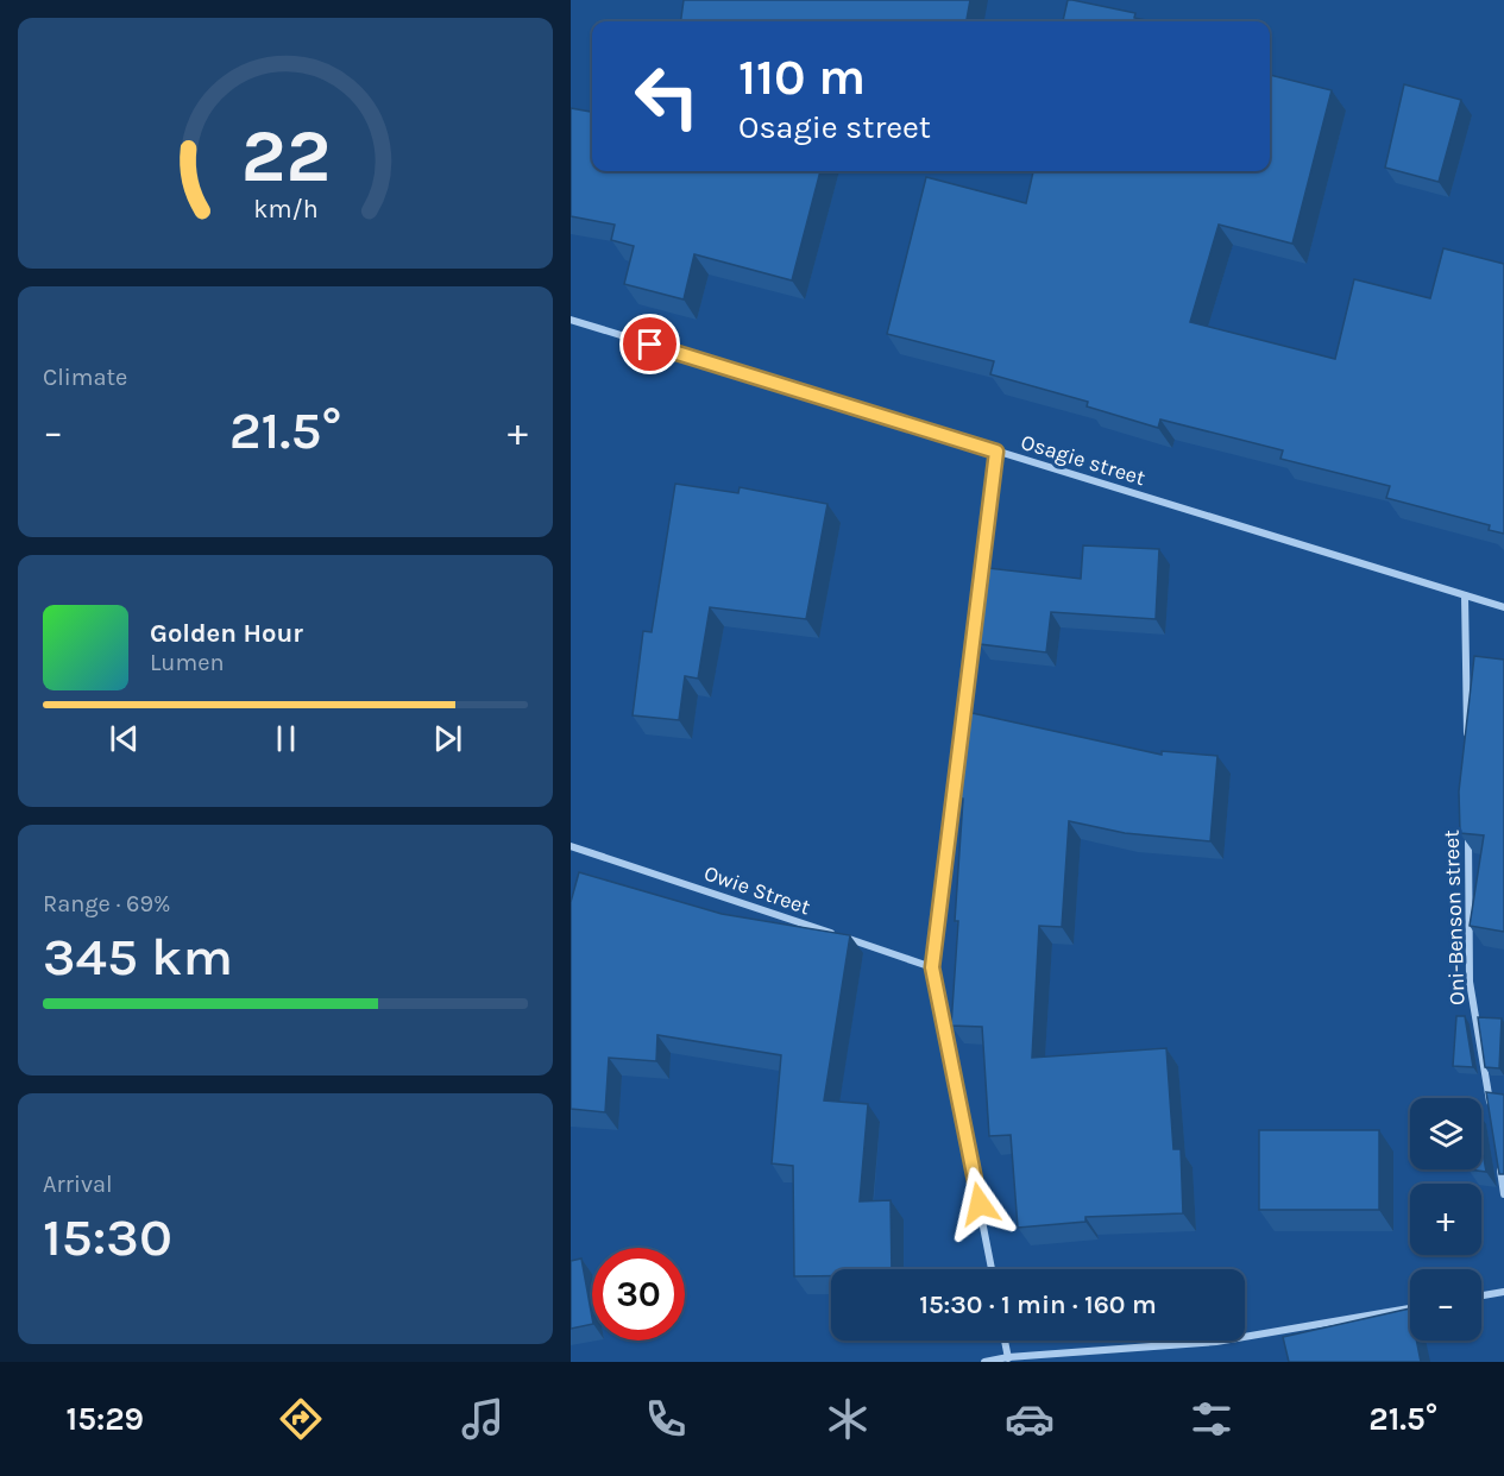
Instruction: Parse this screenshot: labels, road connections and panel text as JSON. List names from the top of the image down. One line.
{"streets":{"street":["Osagie street","Owie Street","Oni-Benson street"]},"page":{"turn":["110 m","Osagie street"],"tile":["Climate",["Range · 69%","345 km"],["Arrival","15:30"]],"heat":["−","21.5°","+"],"song":["Golden Hour","Lumen"],"map_buttons":["+","−"],"limit":"30","trip":"15:30 · 1 min · 160 m","tabs":["15:29","21.5°"],"gauge":["22","km/h"]}}
